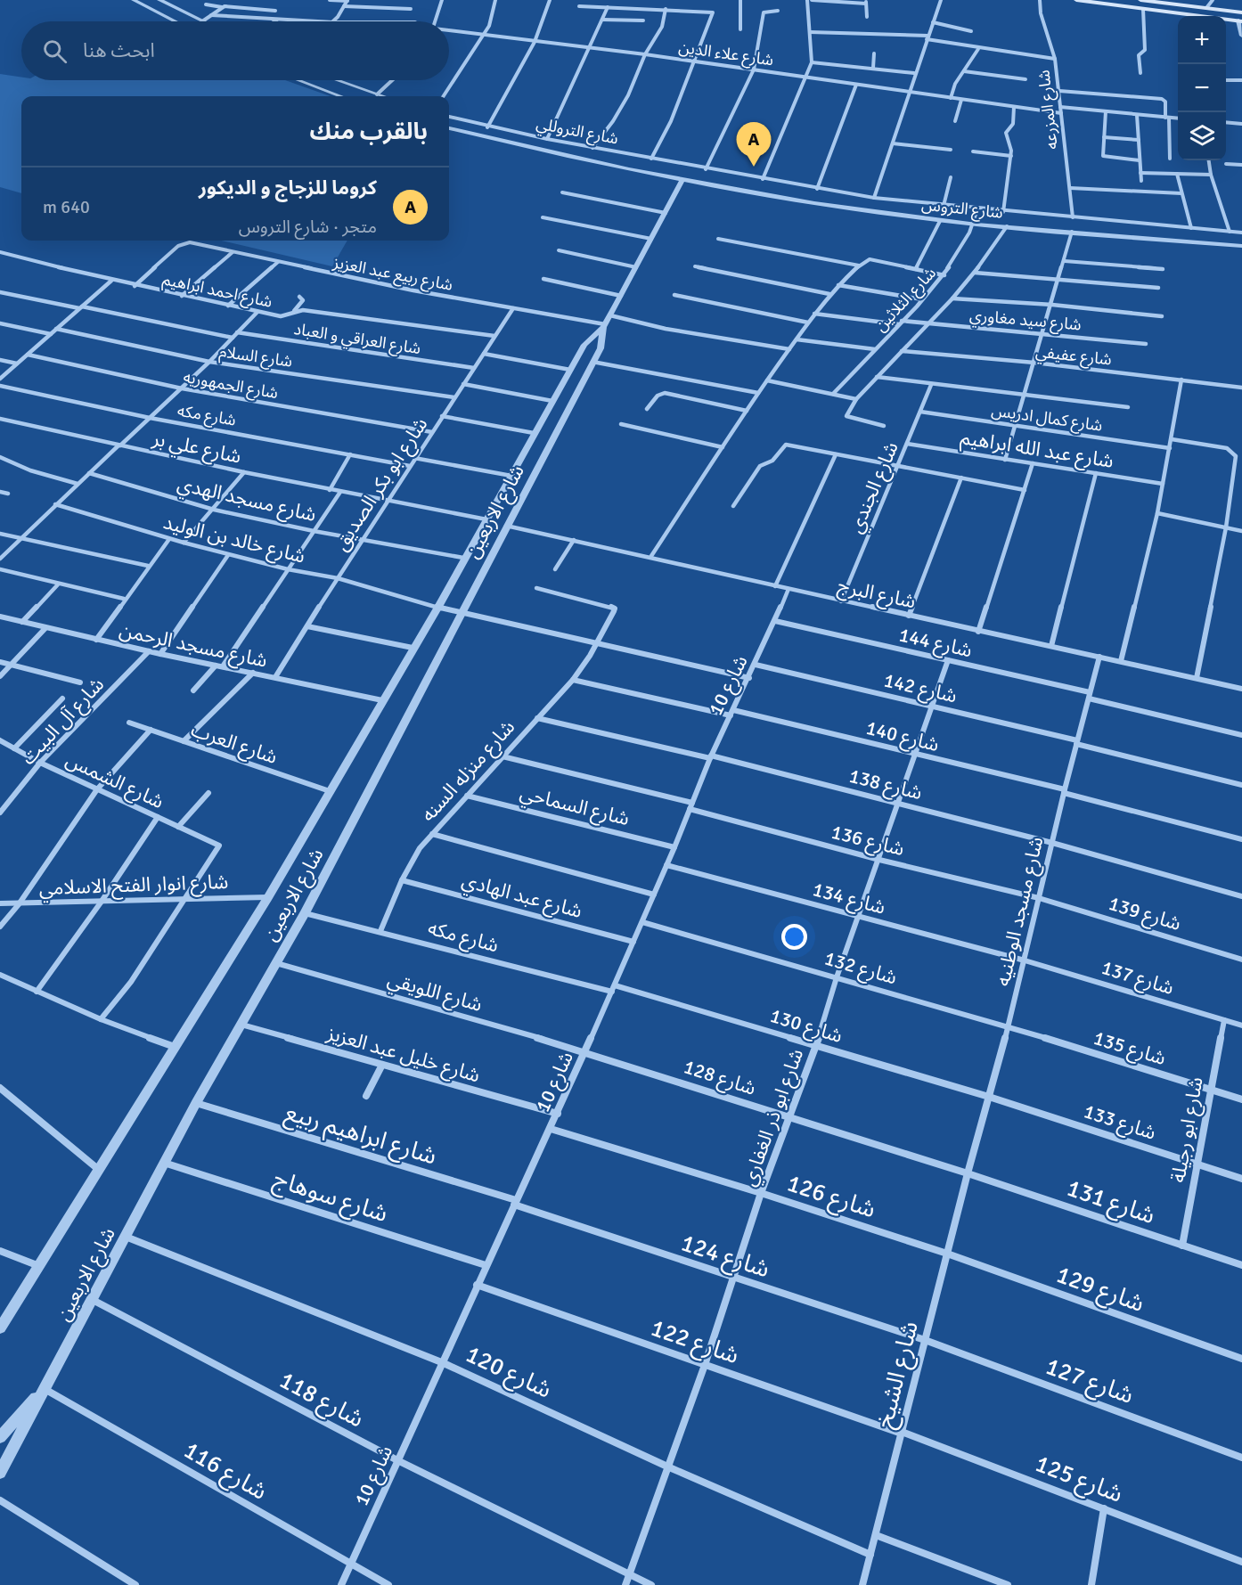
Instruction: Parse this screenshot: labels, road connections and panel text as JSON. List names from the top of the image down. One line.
{"streets":{"street":["شارع علاء الدين","شارع المزرعه","شارع التروللي","شارع التروس","شارع ربيع عبد العزيز","شارع احمد ابراهيم","شارع الثلاثين","شارع سيد مغاوري","شارع العراقي و العباد","شارع عفيفي","شارع السلام","شارع الجمهوريه","شارع مكه","شارع كمال ادريس","شارع علي بر","شارع عبد الله ابراهيم","شارع ابو بكر الصديق","شارع الجندي","شارع مسجد الهدي","شارع الاربعين","شارع خالد بن الوليد","شارع البرج","شارع 144","شارع مسجد الرحمن","شارع 10","شارع 142","شارع آل البيت","شارع 140","شارع العرب","شارع منزله السنه","شارع الشمس","شارع 138","شارع السماحي","شارع 136","شارع انوار الفتح الاسلامي","شارع عبد الهادي","شارع 134","شارع مسجد الوطنيه","شارع 139","شارع 132","شارع 137","شارع اللويقي","شارع 130","شارع 135","شارع خليل عبد العزيز","شارع 128","شارع ابو ذر الغفاري","شارع 133","شارع ابو رجيلة","شارع ابراهيم ربيع","شارع سوهاج","شارع 126","شارع 131","شارع 124","شارع 129","شارع 122","شارع 120","شارع الشيخ","شارع 127","شارع 118","شارع 116","شارع 125"]},"crossings":[["شارع علاء الدين","شارع المزرعه"],["شارع المزرعه","شارع التروس"],["شارع التروللي","شارع التروس"],["شارع التروللي","شارع الاربعين"],["شارع التروس","شارع الثلاثين"],["شارع التروس","شارع الاربعين"],["شارع ربيع عبد العزيز","شارع احمد ابراهيم"],["شارع ربيع عبد العزيز","شارع ابو بكر الصديق"],["شارع ربيع عبد العزيز","شارع الاربعين"],["شارع احمد ابراهيم","شارع ابو بكر الصديق"],["شارع الثلاثين","شارع سيد مغاوري"],["شارع الثلاثين","شارع عفيفي"],["شارع العراقي و العباد","شارع ابو بكر الصديق"],["شارع السلام","شارع ابو بكر الصديق"],["شارع الجمهوريه","شارع ابو بكر الصديق"],["شارع مكه","شارع ابو بكر الصديق"],["شارع مكه","شارع الاربعين"],["شارع مكه","شارع 10"],["شارع مكه","شارع منزله السنه"],["شارع مكه","شارع 130"],["شارع كمال ادريس","شارع الجندي"],["شارع علي بر","شارع ابو بكر الصديق"],["شارع علي بر","شارع الاربعين"],["شارع عبد الله ابراهيم","شارع الجندي"],["شارع ابو بكر الصديق","شارع مسجد الهدي"],["شارع ابو بكر الصديق","شارع خالد بن الوليد"],["شارع ابو بكر الصديق","شارع مسجد الرحمن"],["شارع الجندي","شارع البرج"],["شارع مسجد الهدي","شارع الاربعين"],["شارع الاربعين","شارع خالد بن الوليد"],["شارع الاربعين","شارع البرج"],["شارع الاربعين","شارع مسجد الرحمن"],["شارع الاربعين","شارع العرب"],["شارع الاربعين","شارع انوار الفتح الاسلامي"],["شارع الاربعين","شارع اللويقي"],["شارع الاربعين","شارع خليل عبد العزيز"],["شارع الاربعين","شارع ابراهيم ربيع"],["شارع الاربعين","شارع سوهاج"],["شارع الاربعين","شارع 120"],["شارع الاربعين","شارع 118"],["شارع الاربعين","شارع 116"],["شارع خالد بن الوليد","شارع 10"],["شارع خالد بن الوليد","شارع منزله السنه"],["شارع البرج","شارع 10"],["شارع البرج","شارع مسجد الوطنيه"],["شارع 144","شارع 10"],["شارع 144","شارع مسجد الوطنيه"],["شارع 144","شارع ابو ذر الغفاري"],["شارع مسجد الرحمن","شارع آل البيت"],["شارع 10","شارع 142"],["شارع 10","شارع 140"],["شارع 10","شارع 138"],["شارع 10","شارع السماحي"],["شارع 10","شارع 136"],["شارع 10","شارع عبد الهادي"],["شارع 10","شارع 134"],["شارع 10","شارع 132"],["شارع 10","شارع اللويقي"],["شارع 10","شارع 130"],["شارع 10","شارع خليل عبد العزيز"],["شارع 10","شارع 128"],["شارع 10","شارع ابراهيم ربيع"],["شارع 10","شارع سوهاج"],["شارع 10","شارع 126"],["شارع 10","شارع 124"],["شارع 10","شارع 122"],["شارع 10","شارع 120"],["شارع 10","شارع 118"],["شارع 10","شارع 116"],["شارع 142","شارع مسجد الوطنيه"],["شارع 142","شارع ابو ذر الغفاري"],["شارع آل البيت","شارع الشمس"],["شارع 140","شارع منزله السنه"],["شارع 140","شارع مسجد الوطنيه"],["شارع 140","شارع ابو ذر الغفاري"],["شارع منزله السنه","شارع 138"],["شارع منزله السنه","شارع السماحي"],["شارع منزله السنه","شارع 136"],["شارع منزله السنه","شارع عبد الهادي"],["شارع الشمس","شارع انوار الفتح الاسلامي"],["شارع 138","شارع مسجد الوطنيه"],["شارع 138","شارع ابو ذر الغفاري"],["شارع 136","شارع مسجد الوطنيه"],["شارع 136","شارع 139"],["شارع 136","شارع ابو ذر الغفاري"],["شارع 134","شارع مسجد الوطنيه"],["شارع 134","شارع 137"],["شارع 134","شارع ابو ذر الغفاري"],["شارع مسجد الوطنيه","شارع 139"],["شارع مسجد الوطنيه","شارع 132"],["شارع مسجد الوطنيه","شارع 137"],["شارع مسجد الوطنيه","شارع 130"],["شارع مسجد الوطنيه","شارع 135"],["شارع مسجد الوطنيه","شارع 128"],["شارع مسجد الوطنيه","شارع 133"],["شارع مسجد الوطنيه","شارع 131"],["شارع مسجد الوطنيه","شارع الشيخ"],["شارع 132","شارع 135"],["شارع 132","شارع ابو ذر الغفاري"],["شارع 137","شارع ابو رجيلة"],["شارع اللويقي","شارع 128"],["شارع 130","شارع ابو ذر الغفاري"],["شارع 130","شارع 133"],["شارع 135","شارع ابو رجيلة"],["شارع 128","شارع ابو ذر الغفاري"],["شارع 128","شارع 131"],["شارع 128","شارع الشيخ"],["شارع ابو ذر الغفاري","شارع 126"],["شارع ابو ذر الغفاري","شارع 124"],["شارع ابو ذر الغفاري","شارع 122"],["شارع ابو ذر الغفاري","شارع 120"],["شارع ابو ذر الغفاري","شارع 118"],["شارع 133","شارع ابو رجيلة"],["شارع ابو رجيلة","شارع 131"],["شارع ابراهيم ربيع","شارع 124"],["شارع 126","شارع 129"],["شارع 126","شارع الشيخ"],["شارع 131","شارع الشيخ"],["شارع 124","شارع الشيخ"],["شارع 124","شارع 127"],["شارع 129","شارع الشيخ"],["شارع 122","شارع الشيخ"],["شارع 122","شارع 125"],["شارع 120","شارع الشيخ"],["شارع الشيخ","شارع 127"],["شارع الشيخ","شارع 125"]],"page":{"map_buttons":["+","−"],"search":"ابحث هنا","heading":"بالقرب منك","pins":"A","list":[{"mark":"A","name":"كروما للزجاج و الديكور","note":"متجر · شارع التروس","value":"640 m"}]}}
